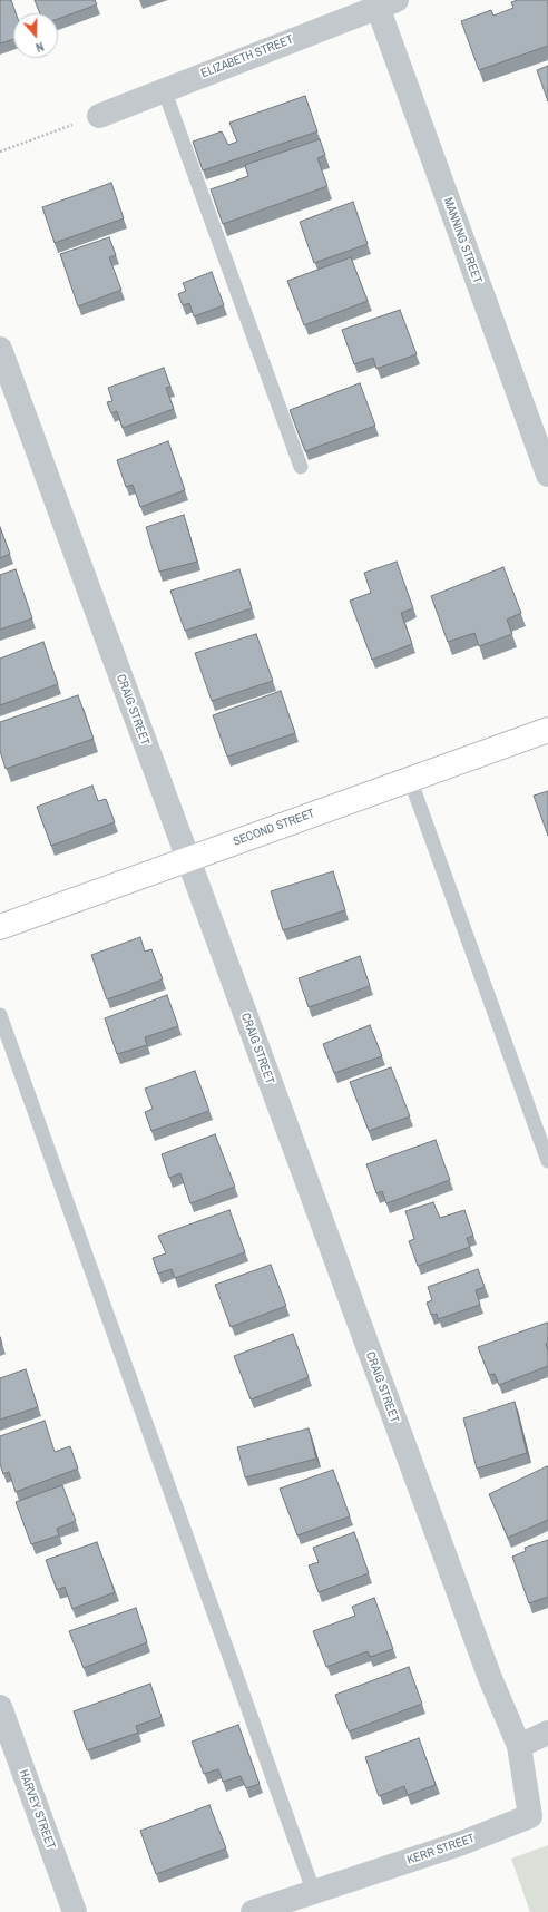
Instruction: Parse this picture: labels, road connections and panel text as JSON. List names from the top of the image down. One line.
{"streets":{"street":["ELIZABETH STREET","MANNING STREET","CRAIG STREET","SECOND STREET","HARVEY STREET","KERR STREET"]},"crossings":[["ELIZABETH STREET","MANNING STREET"],["CRAIG STREET","SECOND STREET"],["CRAIG STREET","KERR STREET"]],"north":"bottom"}
